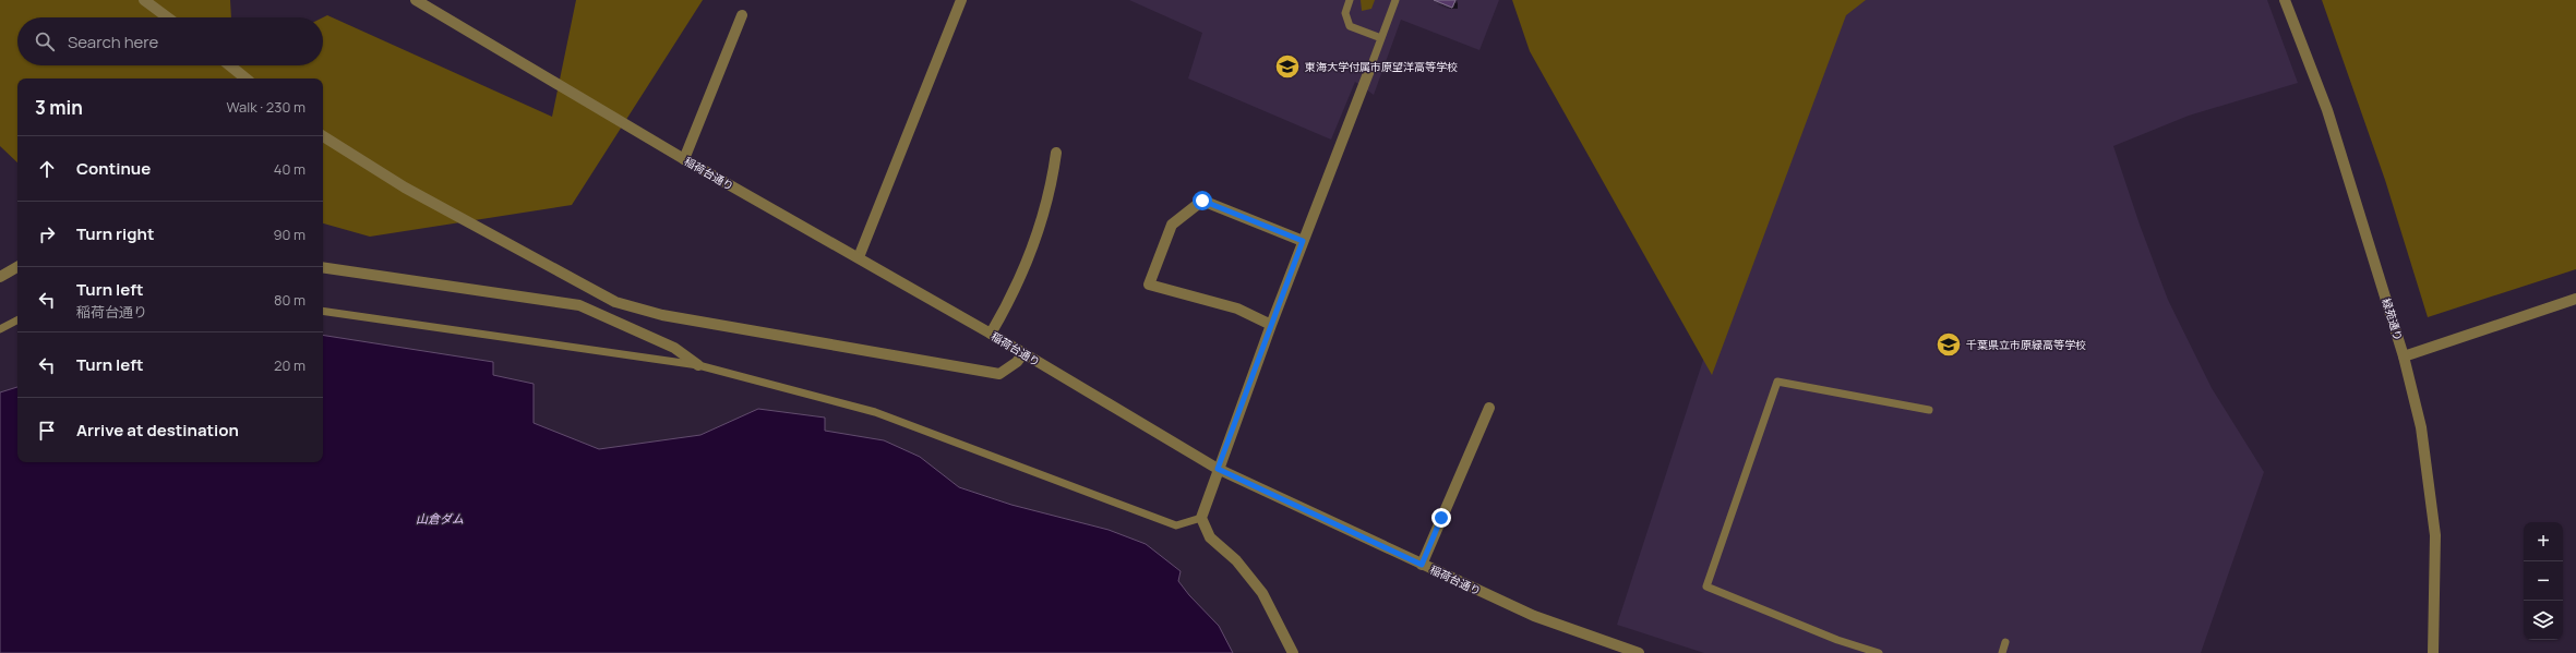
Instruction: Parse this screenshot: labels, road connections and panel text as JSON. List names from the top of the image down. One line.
{"streets":{"street":["稲荷台通り","緑苑通り"]},"water":["山倉ダム"],"places":{"school or university":["東海大学付属市原望洋高等学校","千葉県立市原緑高等学校"]},"page":{"search":"Search here","heading":["3 min","Walk · 230 m"],"list":[["Continue","40 m"],["Turn right","90 m"],["Turn left","稲荷台通り","80 m"],["Turn left","20 m"],"Arrive at destination"],"map_buttons":["+","−"]}}
